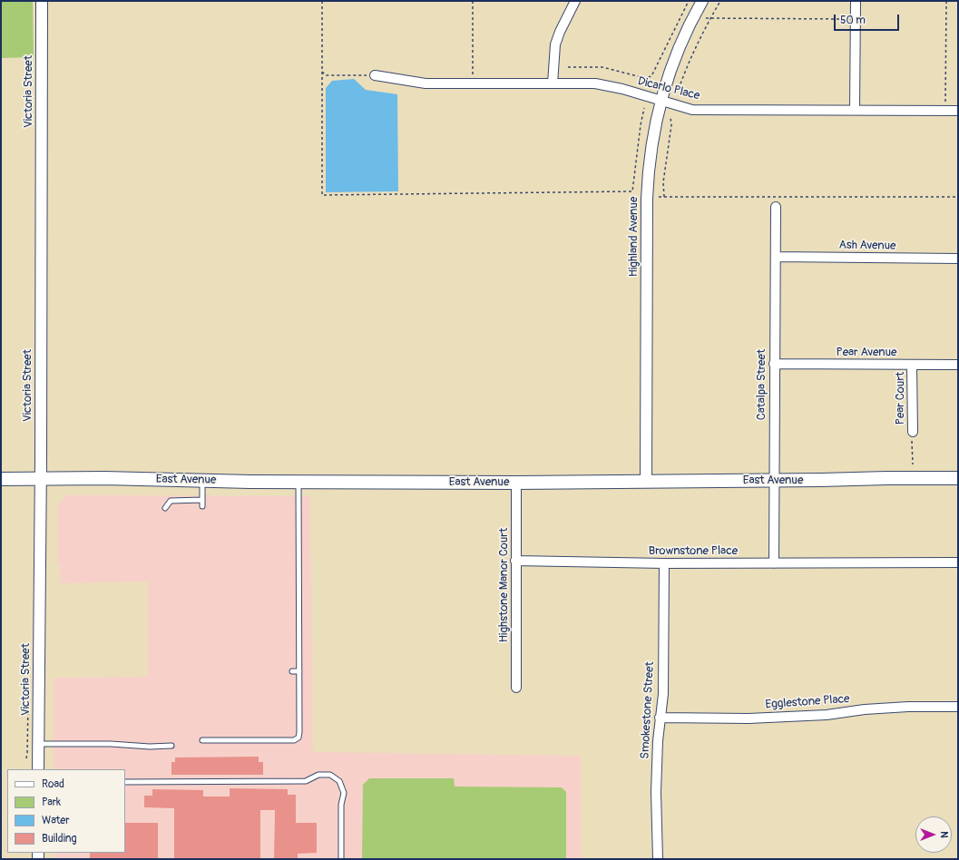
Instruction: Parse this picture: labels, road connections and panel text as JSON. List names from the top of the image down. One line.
{"streets":{"main road":["East Avenue"],"street":["Dicarlo Place","Victoria Street","Highland Avenue","Ash Avenue","Pear Avenue","Catalpa Street","Pear Court","Brownstone Place","Highstone Manor Court","Egglestone Place","Smokestone Street"]},"crossings":[["Dicarlo Place","Highland Avenue"],["Victoria Street","East Avenue"],["Highland Avenue","East Avenue"],["Ash Avenue","Catalpa Street"],["Pear Avenue","Catalpa Street"],["Pear Avenue","Pear Court"],["Catalpa Street","East Avenue"],["Catalpa Street","Brownstone Place"],["East Avenue","Highstone Manor Court"],["Brownstone Place","Highstone Manor Court"],["Brownstone Place","Smokestone Street"],["Egglestone Place","Smokestone Street"]],"legend":["Road","Park","Water","Building"],"scale_bar":"50 m","north":"right"}
